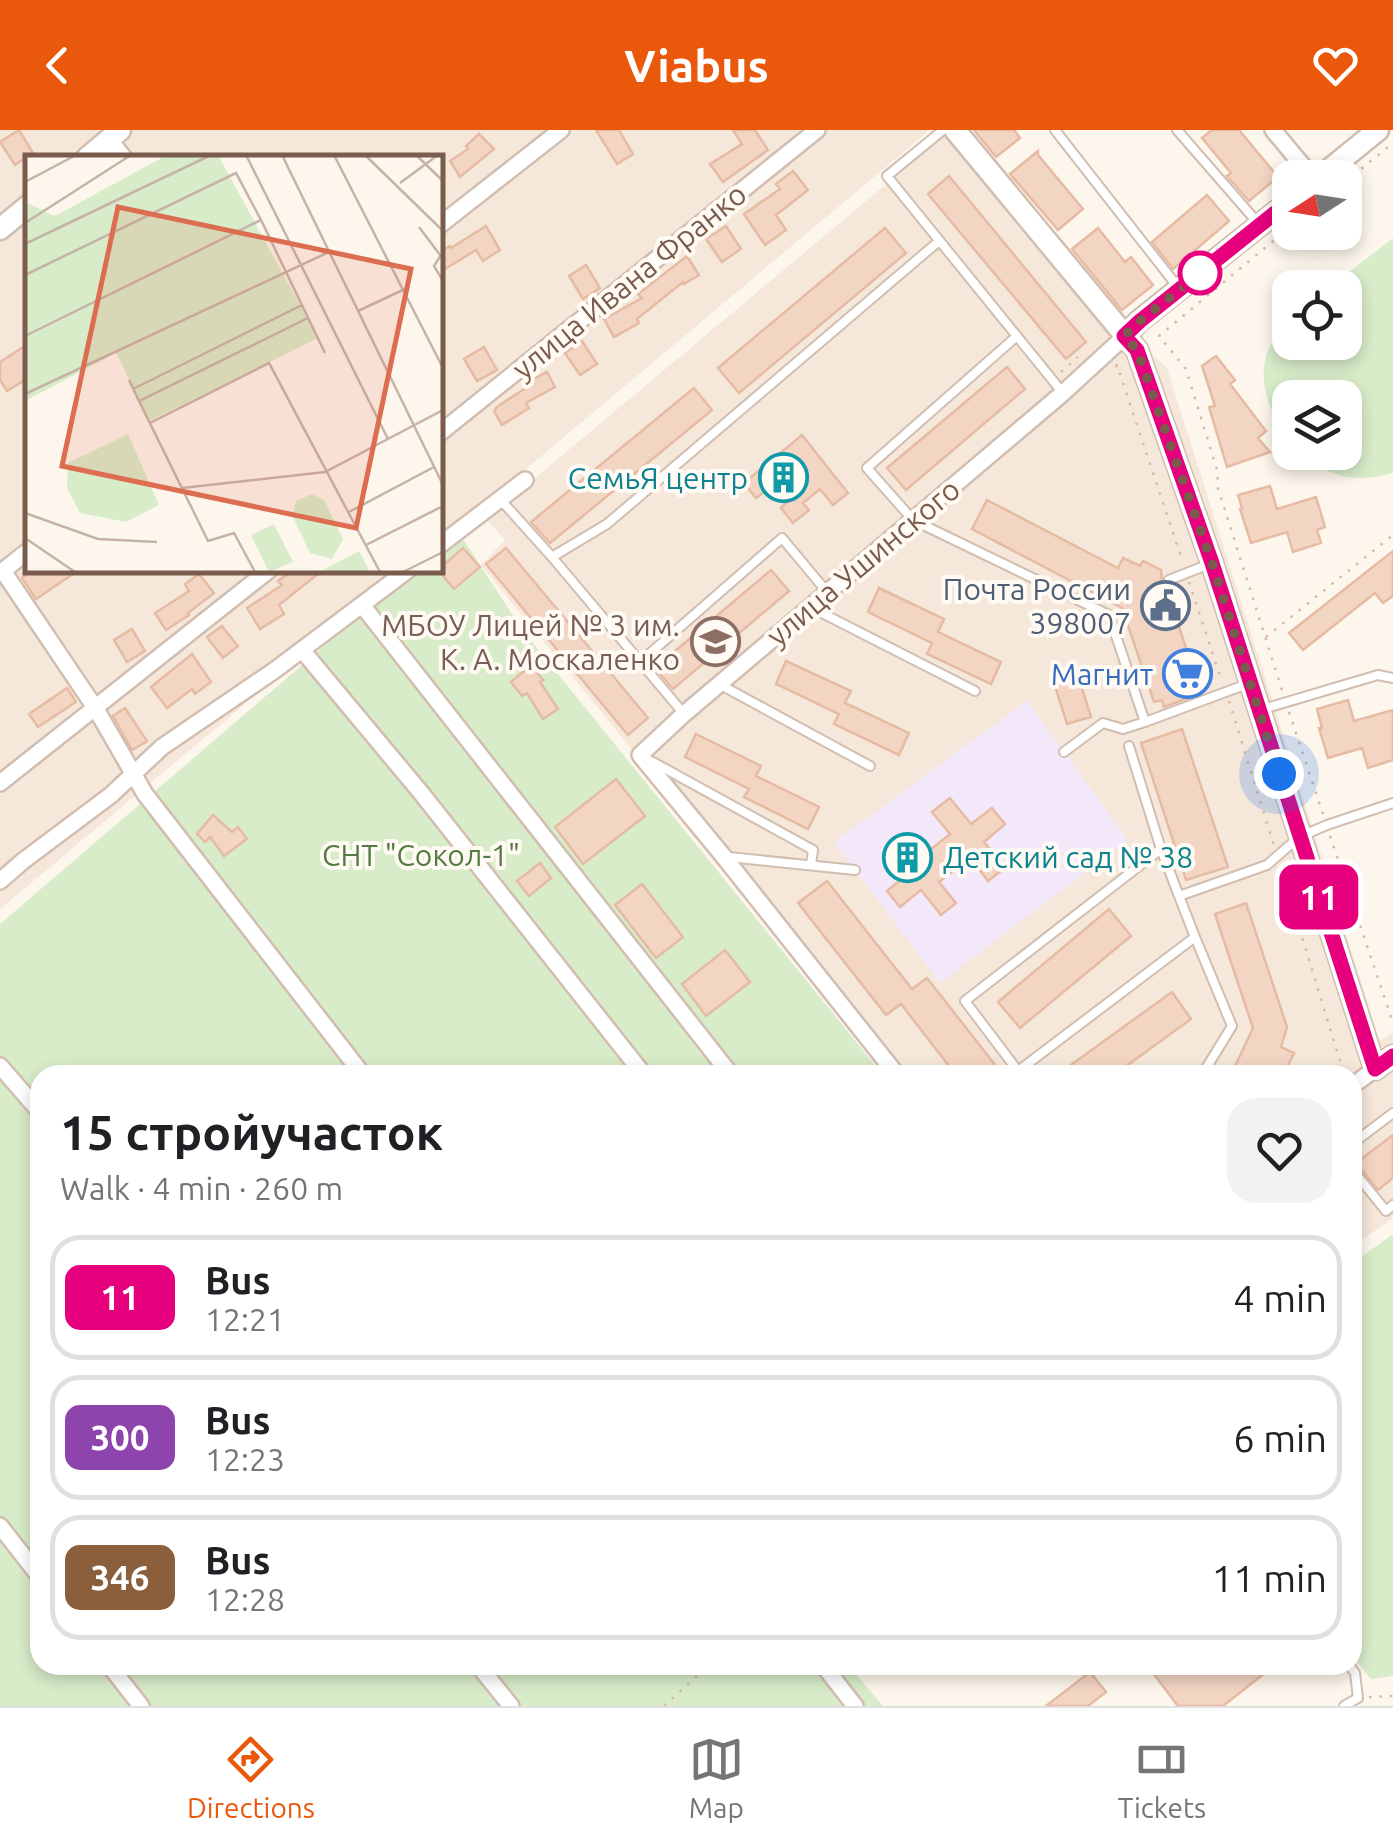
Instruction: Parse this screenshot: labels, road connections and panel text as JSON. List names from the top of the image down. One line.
{"streets":{"street":["улица Ивана Франко","улица Ушинского"]},"parks":["СНТ \"Сокол-1\""],"places":{"building":["СемьЯ центр","Детский сад № 38"],"public building":["Почта России 398007"],"school or university":["МБОУ Лицей № 3 им. К. А. Москаленко"],"supermarket":["Магнит"]},"lines":["bus line 11"],"north":"left","page":{"header":"Viabus","on_map":"11","heading":["15 стройучасток","Walk · 4 min · 260 m"],"list":[{"mark":"11","name":"Bus","note":"12:21","value":"4 min"},{"mark":"300","name":"Bus","note":"12:23","value":"6 min"},{"mark":"346","name":"Bus","note":"12:28","value":"11 min"}],"tabs":["Directions","Map","Tickets"]}}
